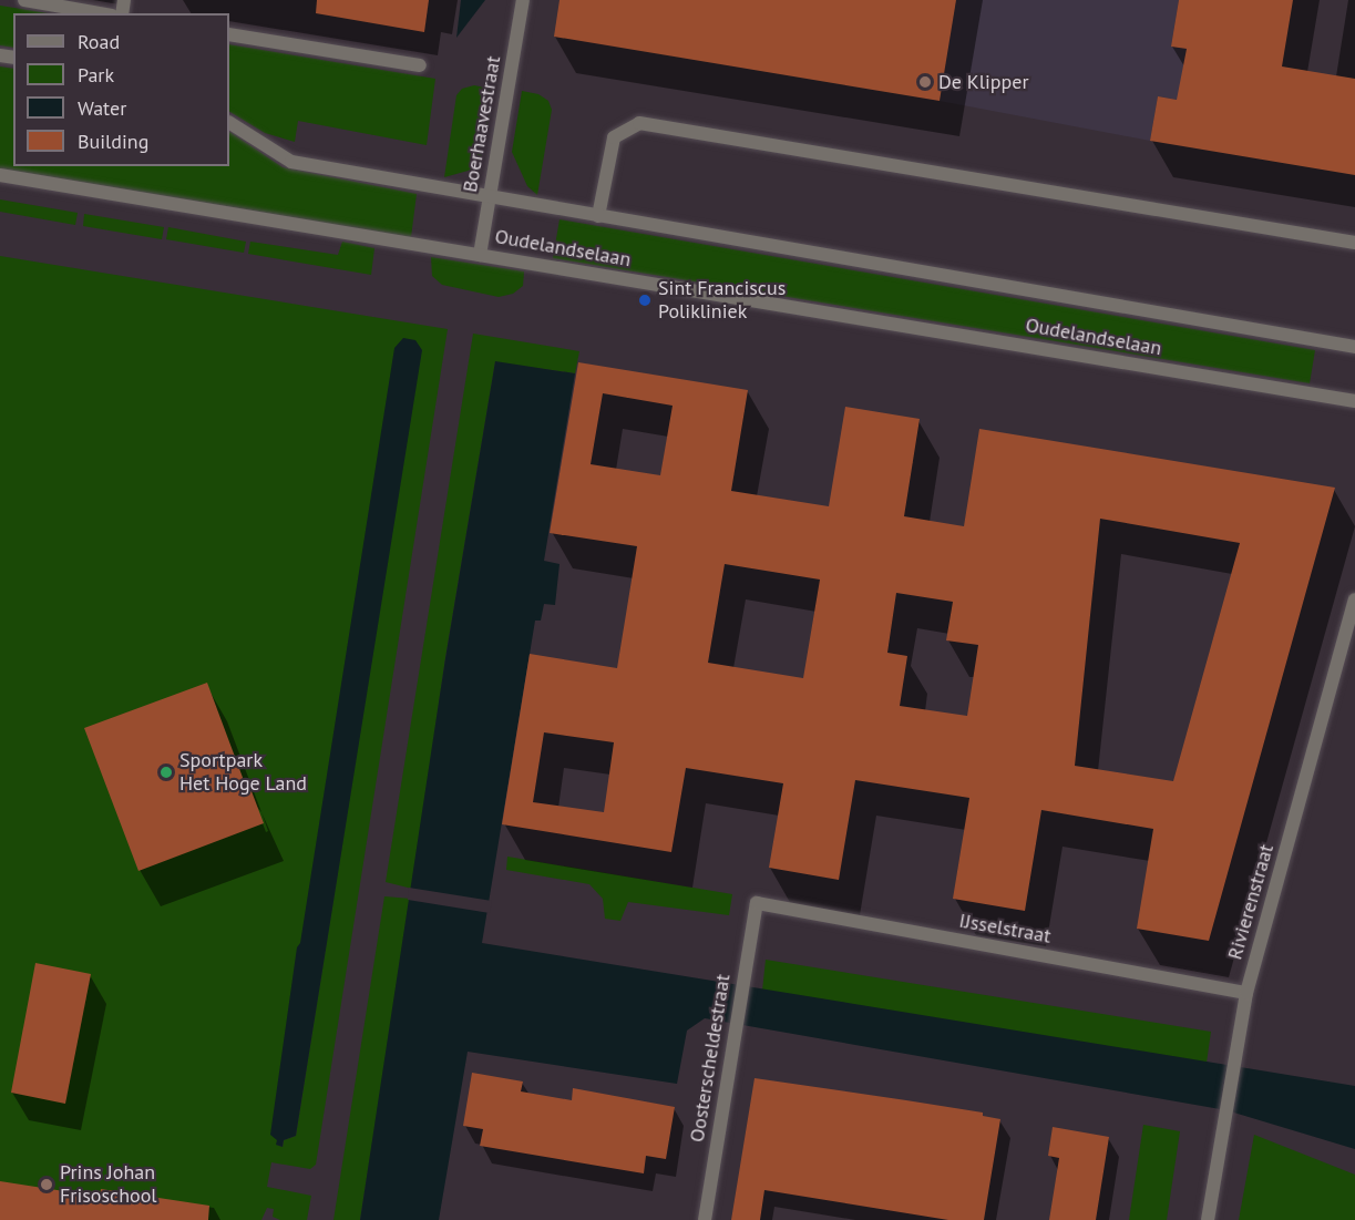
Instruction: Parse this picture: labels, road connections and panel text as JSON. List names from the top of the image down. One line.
{"streets":{"street":["Boerhaavestraat","Oudelandselaan","Rivierenstraat","IJsselstraat","Oosterscheldestraat"]},"crossings":[["Boerhaavestraat","Oudelandselaan"],["Rivierenstraat","IJsselstraat"],["IJsselstraat","Oosterscheldestraat"]],"places":["De Klipper","Sint Franciscus Polikliniek","Sportpark Het Hoge Land","Prins Johan Frisoschool"],"legend":["Road","Park","Water","Building"]}
